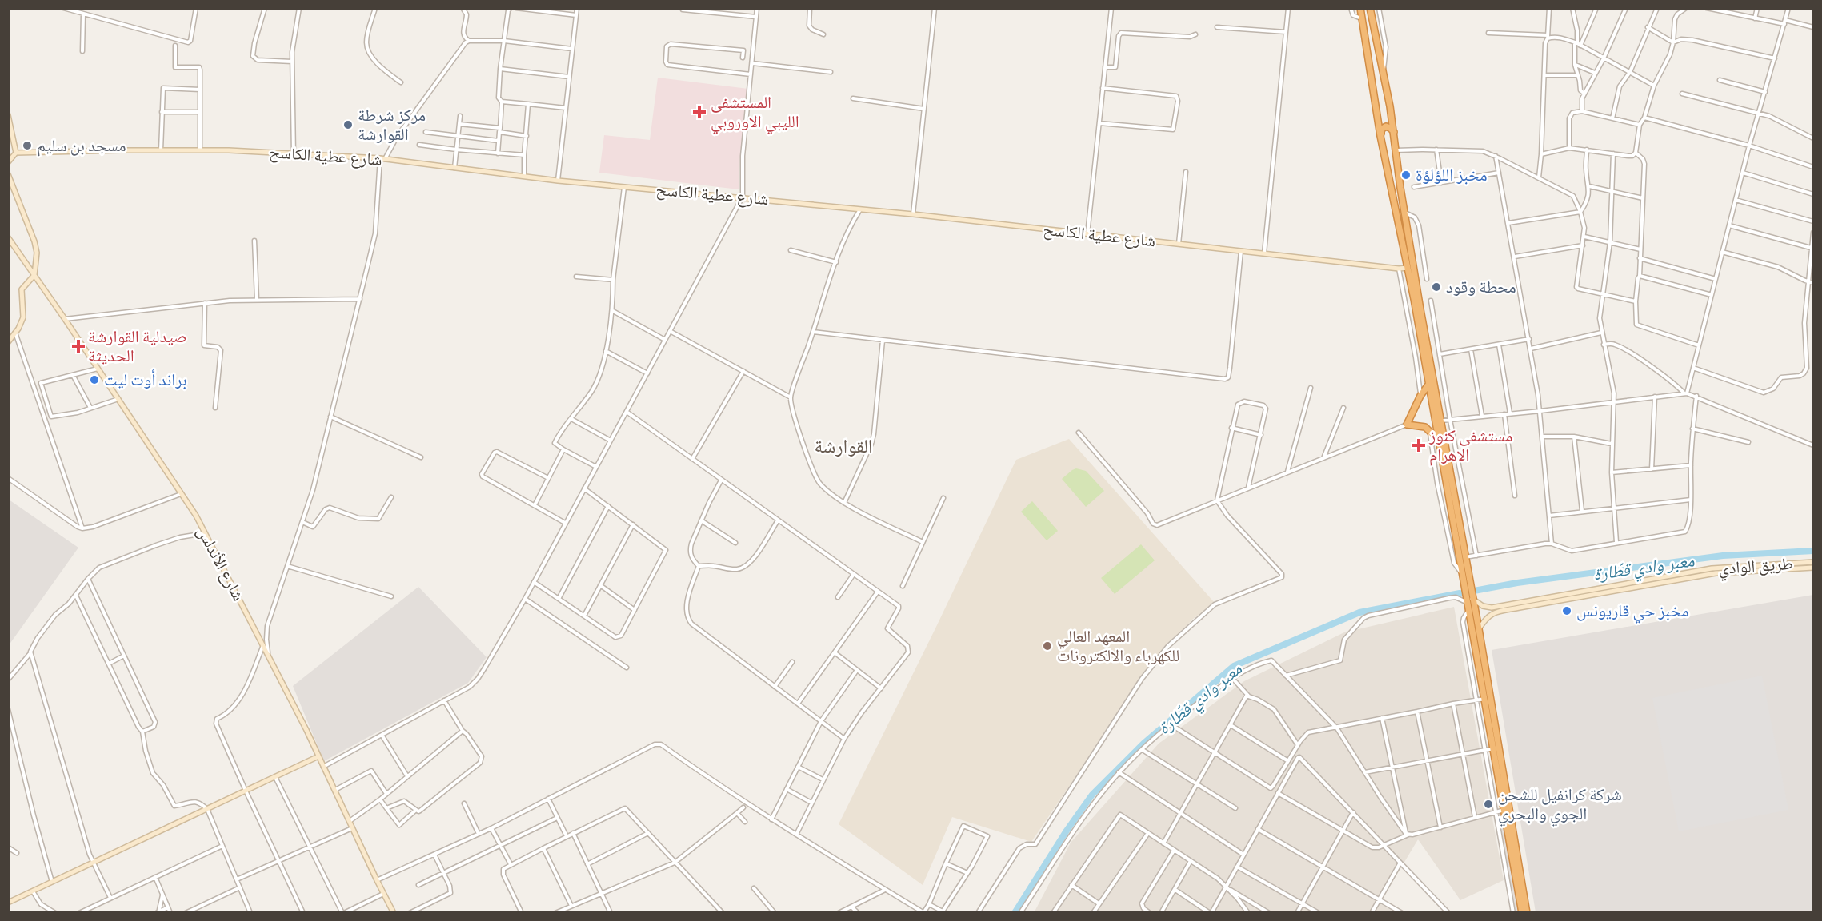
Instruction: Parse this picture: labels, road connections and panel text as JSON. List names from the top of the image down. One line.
{"streets":{"street":["شارع عطية الكاسح","شارع الأندلس","طريق الوادي"]},"districts":["القوارشة"],"water":["معبر وادي قطّارة"],"places":{"health":["المستشفی الليبي الاوروبي","صيدلية القوارشة الحديثة","مستشفى كنوز الاهرام"],"other":["مركز شرطة القوارشة","مسجد بن سليم","مخبز اللؤلؤة","محطة وقود","براند أوت ليت","مخبز حي قاريونس","المعهد العالي للكهرباء والالكترونات","شركة كرانفيل للشحن الجوي والبحري"]}}
